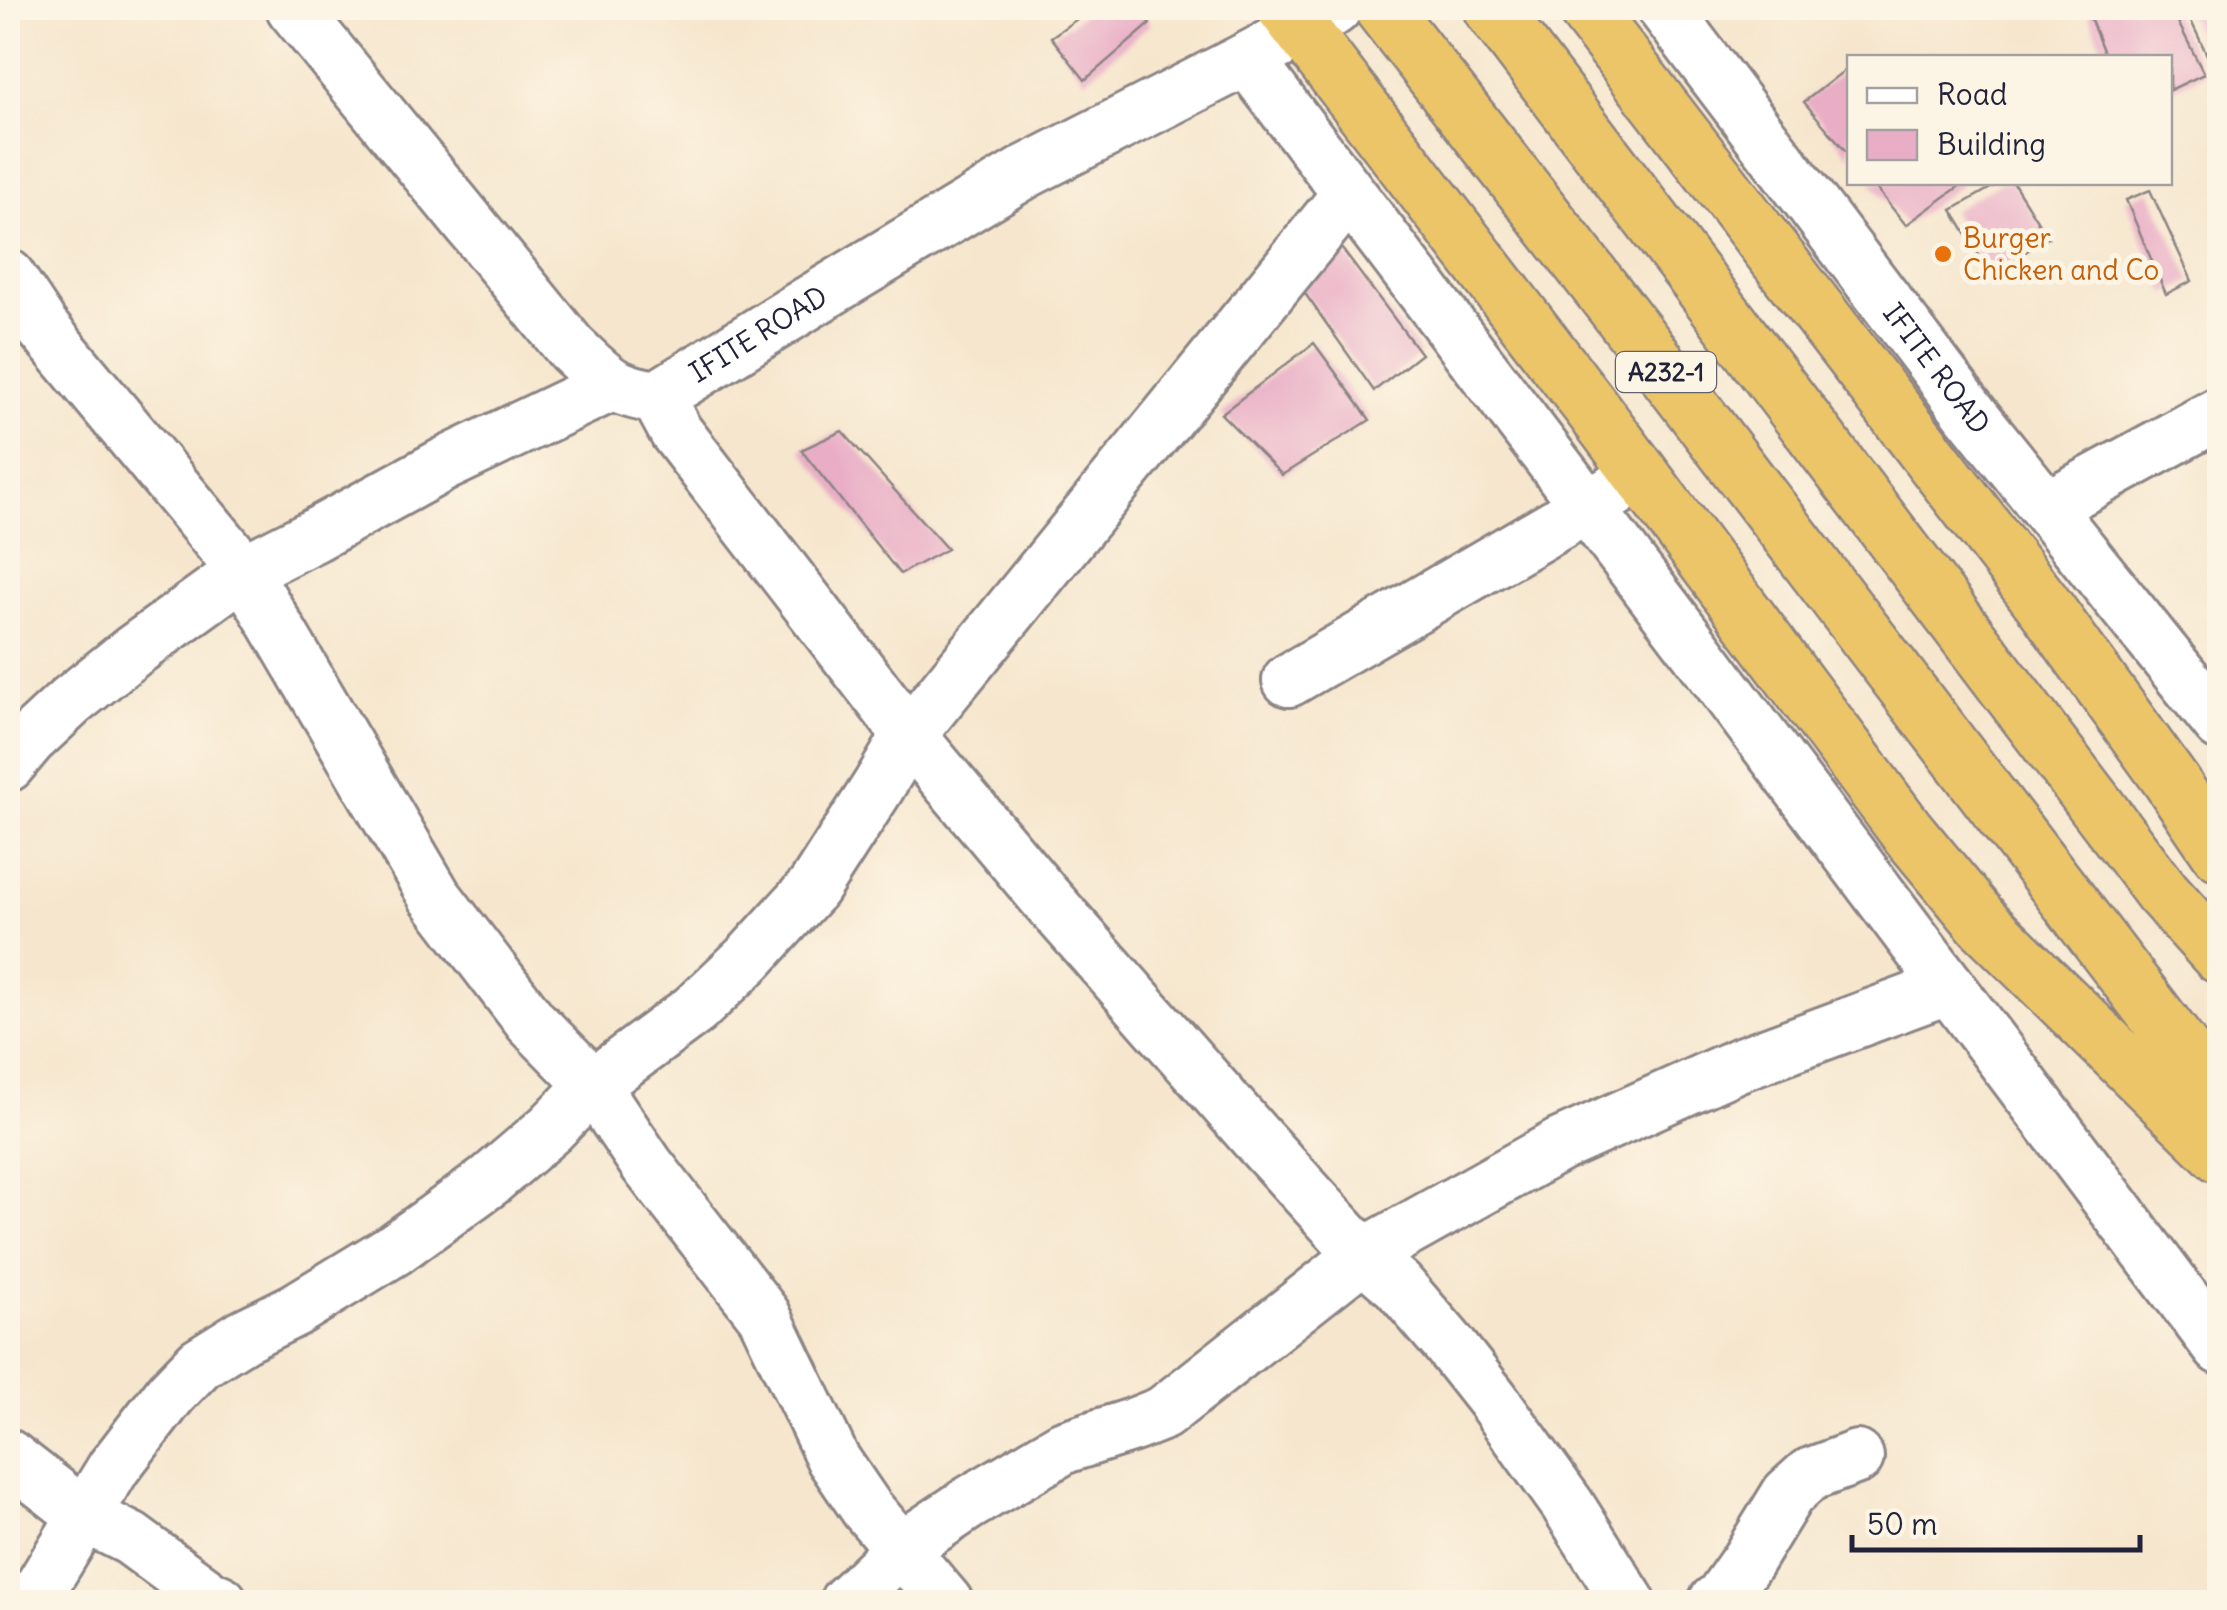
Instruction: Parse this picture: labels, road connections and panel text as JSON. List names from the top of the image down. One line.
{"streets":{"highway":["A232-1"],"street":["IFITE ROAD"]},"places":["Burger Chicken and Co"],"legend":["Road","Building"],"scale_bar":"50 m"}
